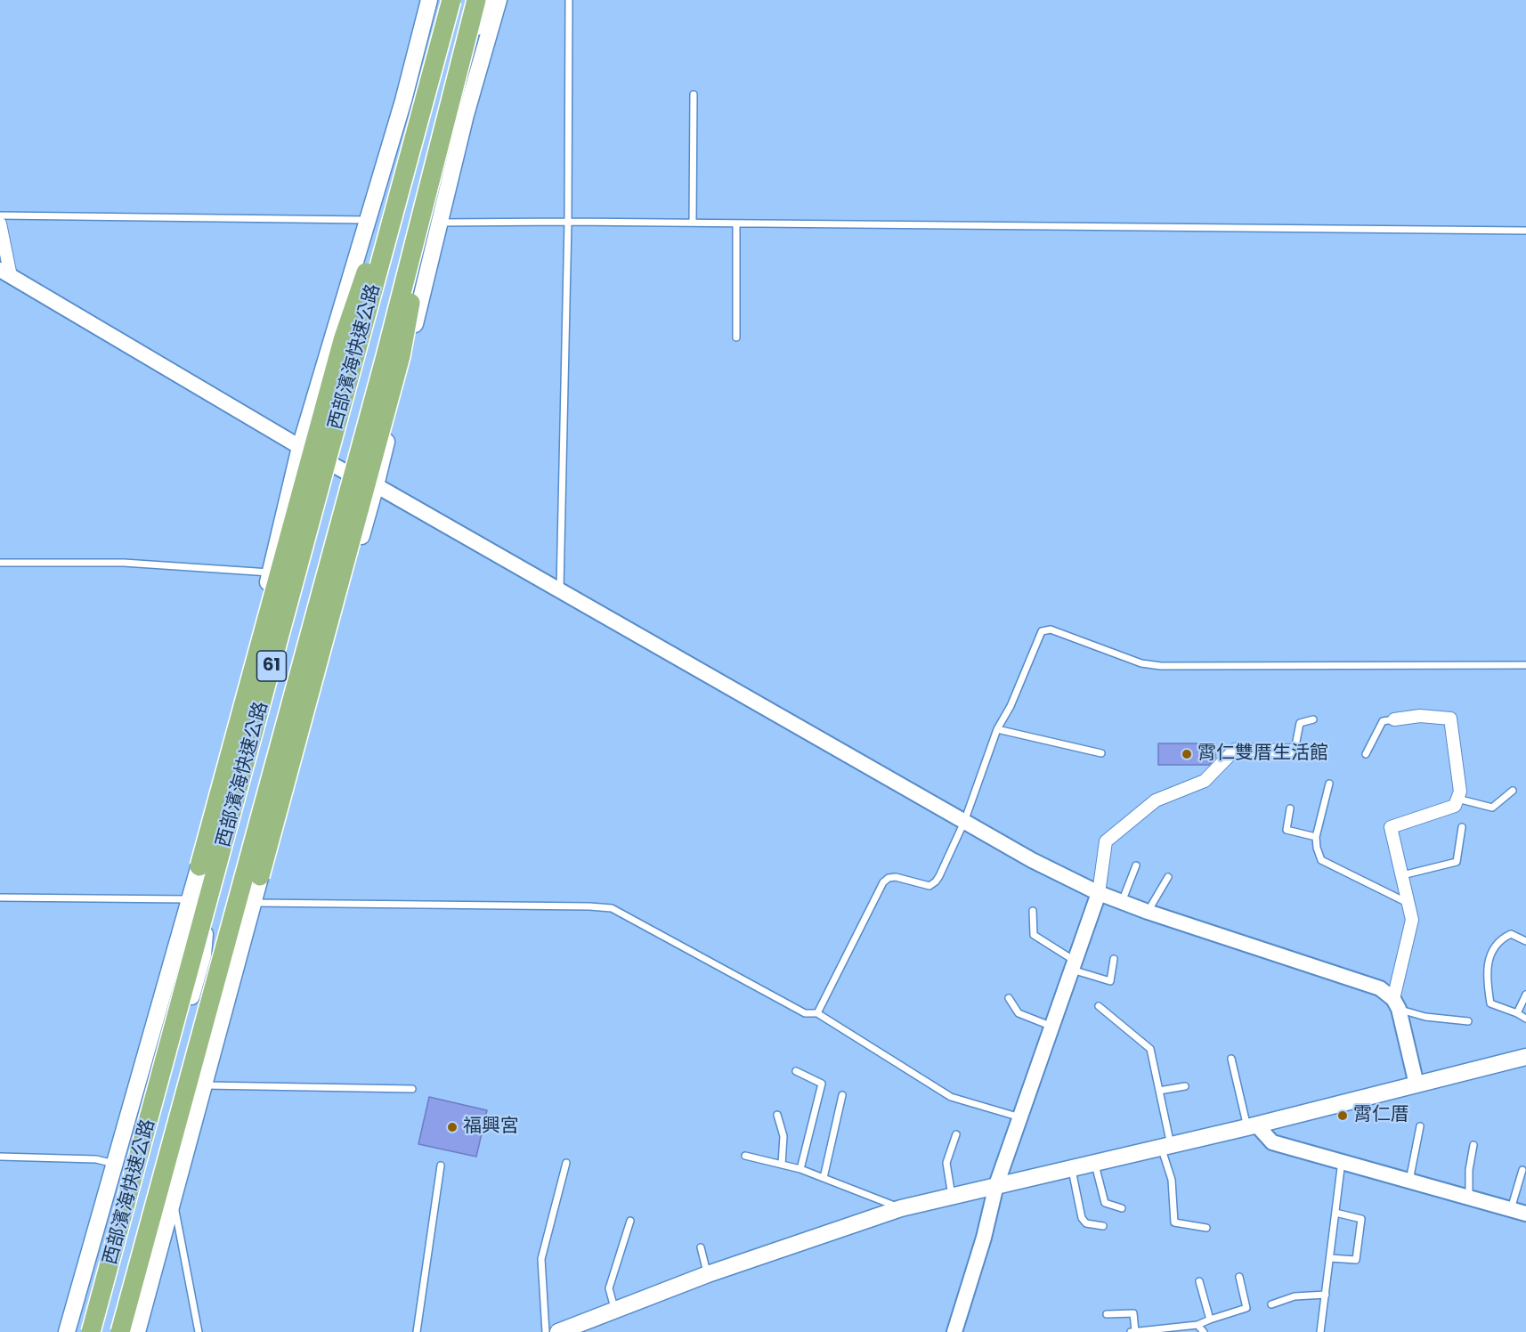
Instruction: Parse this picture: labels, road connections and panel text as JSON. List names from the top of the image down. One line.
{"streets":{"highway":["西部濱海快速公路","61"]},"places":["霄仁雙厝生活館","霄仁厝","福興宮"]}
